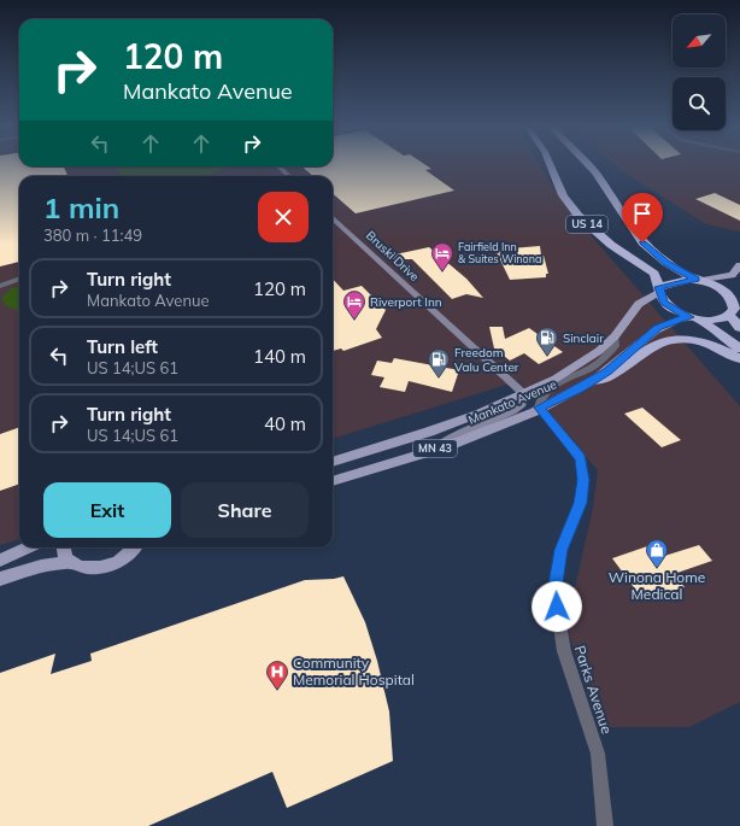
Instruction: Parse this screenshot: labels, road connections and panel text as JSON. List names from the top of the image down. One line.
{"streets":{"highway":["US 14"],"main road":["Mankato Avenue","MN 43"],"street":["Bruski Drive","Parks Avenue"]},"crossings":[["US 14","Mankato Avenue"],["Bruski Drive","Mankato Avenue"],["Mankato Avenue","Parks Avenue"]],"places":{"hotel":["Fairfield Inn & Suites Winona","Riverport Inn"],"fuel station":["Sinclair","Freedom Valu Center"],"shop":["Winona Home Medical"],"hospital":["Community Memorial Hospital"]},"north":"bottom left","page":{"turn":["120 m","Mankato Avenue"],"heading":["1 min","380 m · 11:49"],"list":[{"name":"Turn right","note":"Mankato Avenue","value":"120 m"},{"name":"Turn left","note":"US 14;US 61","value":"140 m"},{"name":"Turn right","note":"US 14;US 61","value":"40 m"}],"buttons":["Exit","Share"]}}
